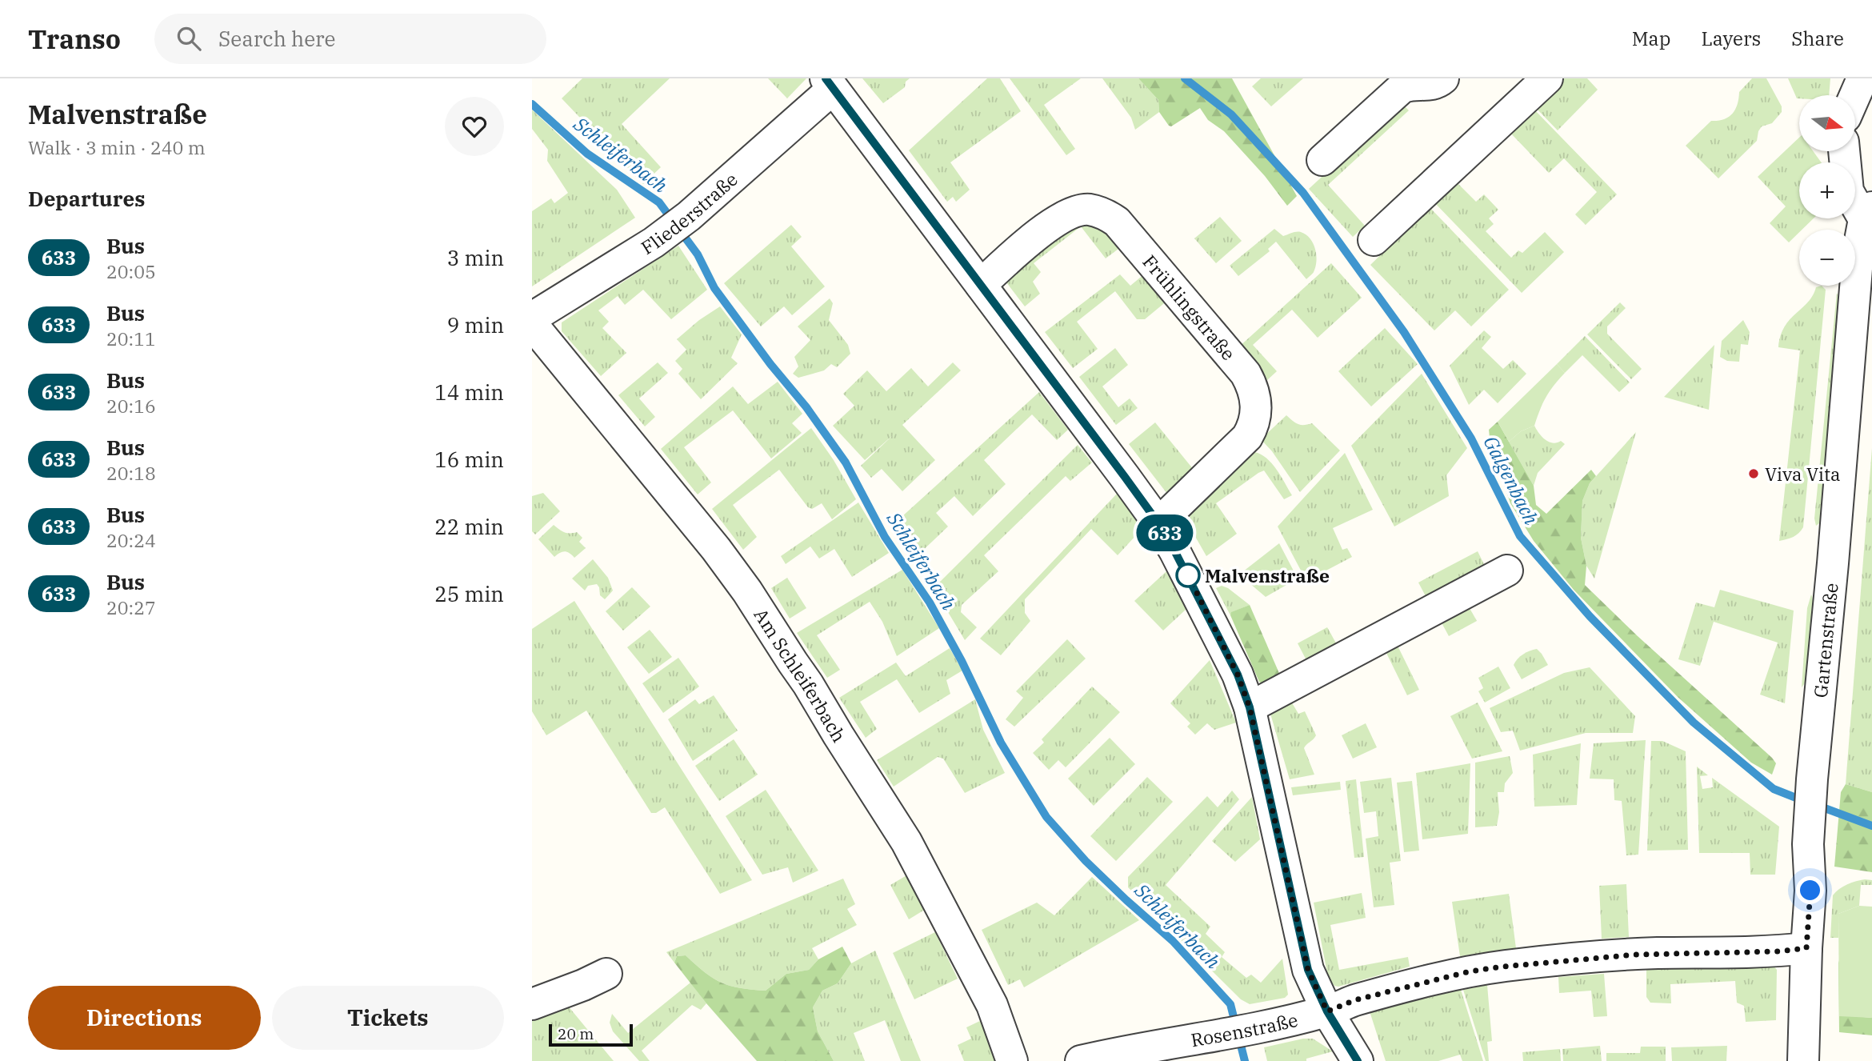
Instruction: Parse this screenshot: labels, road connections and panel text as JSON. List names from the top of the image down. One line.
{"streets":{"street":["Fliederstraße","Frühlingstraße","Gartenstraße","Am Schleiferbach","Rosenstraße"]},"crossings":[["Gartenstraße","Rosenstraße"]],"water":["Schleiferbach","Galgenbach"],"places":["Viva Vita","Malvenstraße"],"lines":["bus line 633"],"scale_bar":"20 m","north":"right","page":{"header":"Transo","search":"Search here","nav":["Map","Layers","Share"],"heading":[["Malvenstraße","Walk · 3 min · 240 m"],"Departures"],"on_map":"633","map_buttons":["+","−"],"list":[{"mark":"633","name":"Bus","note":"20:05","value":"3 min"},{"mark":"633","name":"Bus","note":"20:11","value":"9 min"},{"mark":"633","name":"Bus","note":"20:16","value":"14 min"},{"mark":"633","name":"Bus","note":"20:18","value":"16 min"},{"mark":"633","name":"Bus","note":"20:24","value":"22 min"},{"mark":"633","name":"Bus","note":"20:27","value":"25 min"}],"buttons":["Directions","Tickets"],"scale":"20 m"}}
